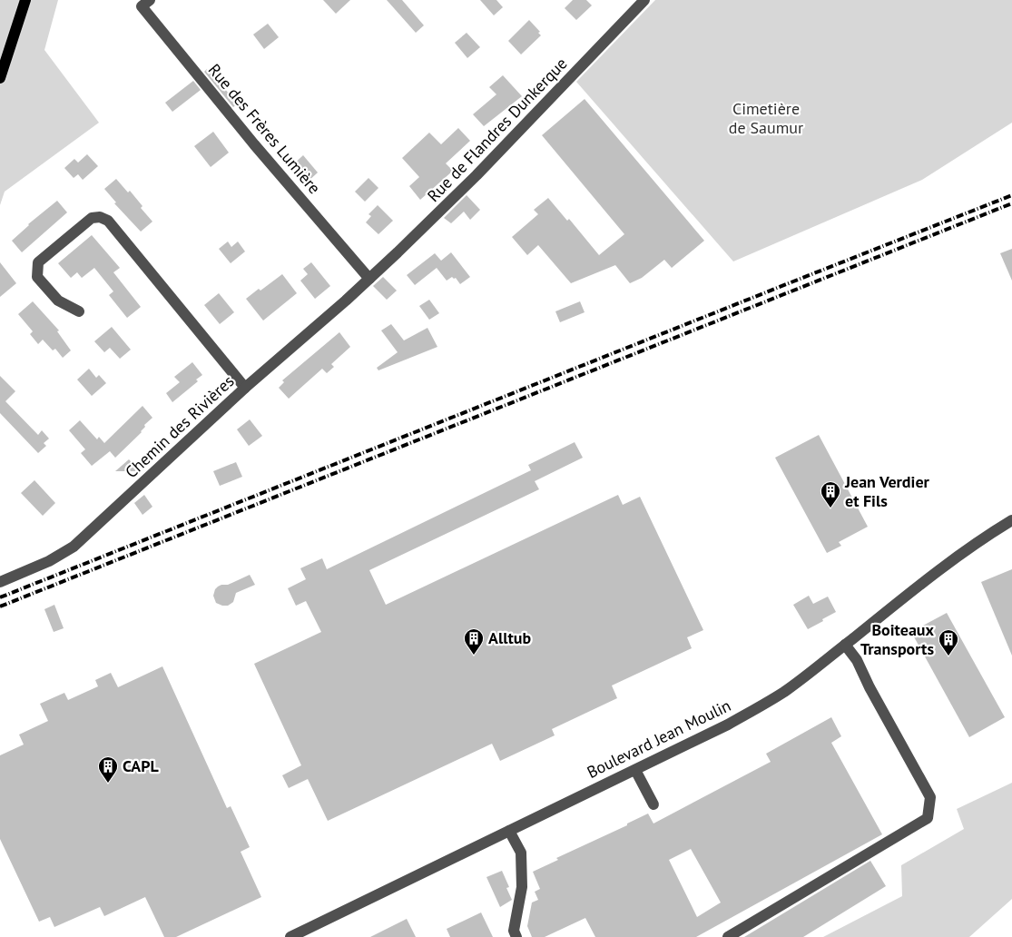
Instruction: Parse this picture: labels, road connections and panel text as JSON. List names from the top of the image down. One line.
{"streets":{"street":["Rue des Frères Lumière","Rue de Flandres Dunkerque","Chemin des Rivières","Boulevard Jean Moulin"]},"crossings":[["Rue des Frères Lumière","Rue de Flandres Dunkerque"],["Rue des Frères Lumière","Chemin des Rivières"],["Rue de Flandres Dunkerque","Chemin des Rivières"]],"parks":["Cimetière de Saumur"],"places":{"building":["Jean Verdier et Fils","Alltub","Boiteaux Transports","CAPL"]}}
